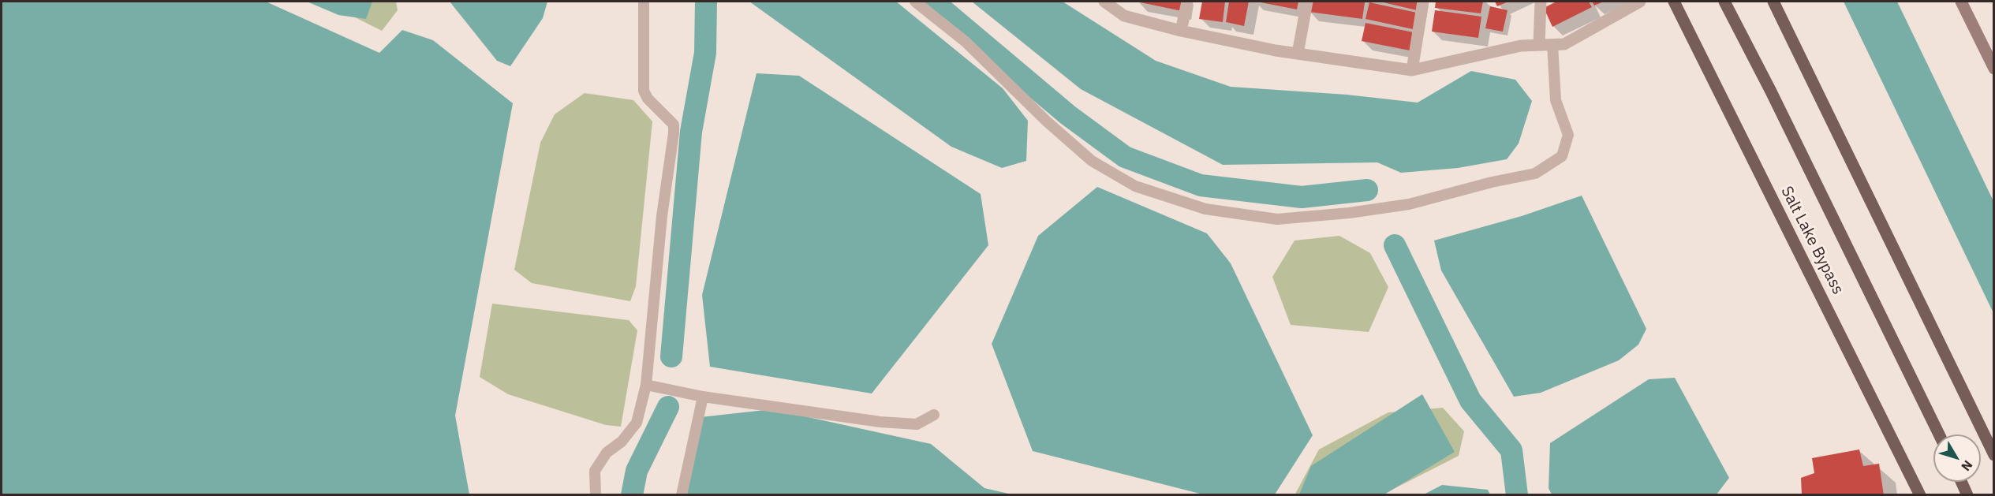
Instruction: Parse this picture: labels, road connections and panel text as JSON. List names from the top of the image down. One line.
{"streets":{"main road":["Salt Lake Bypass"]},"north":"bottom right"}
